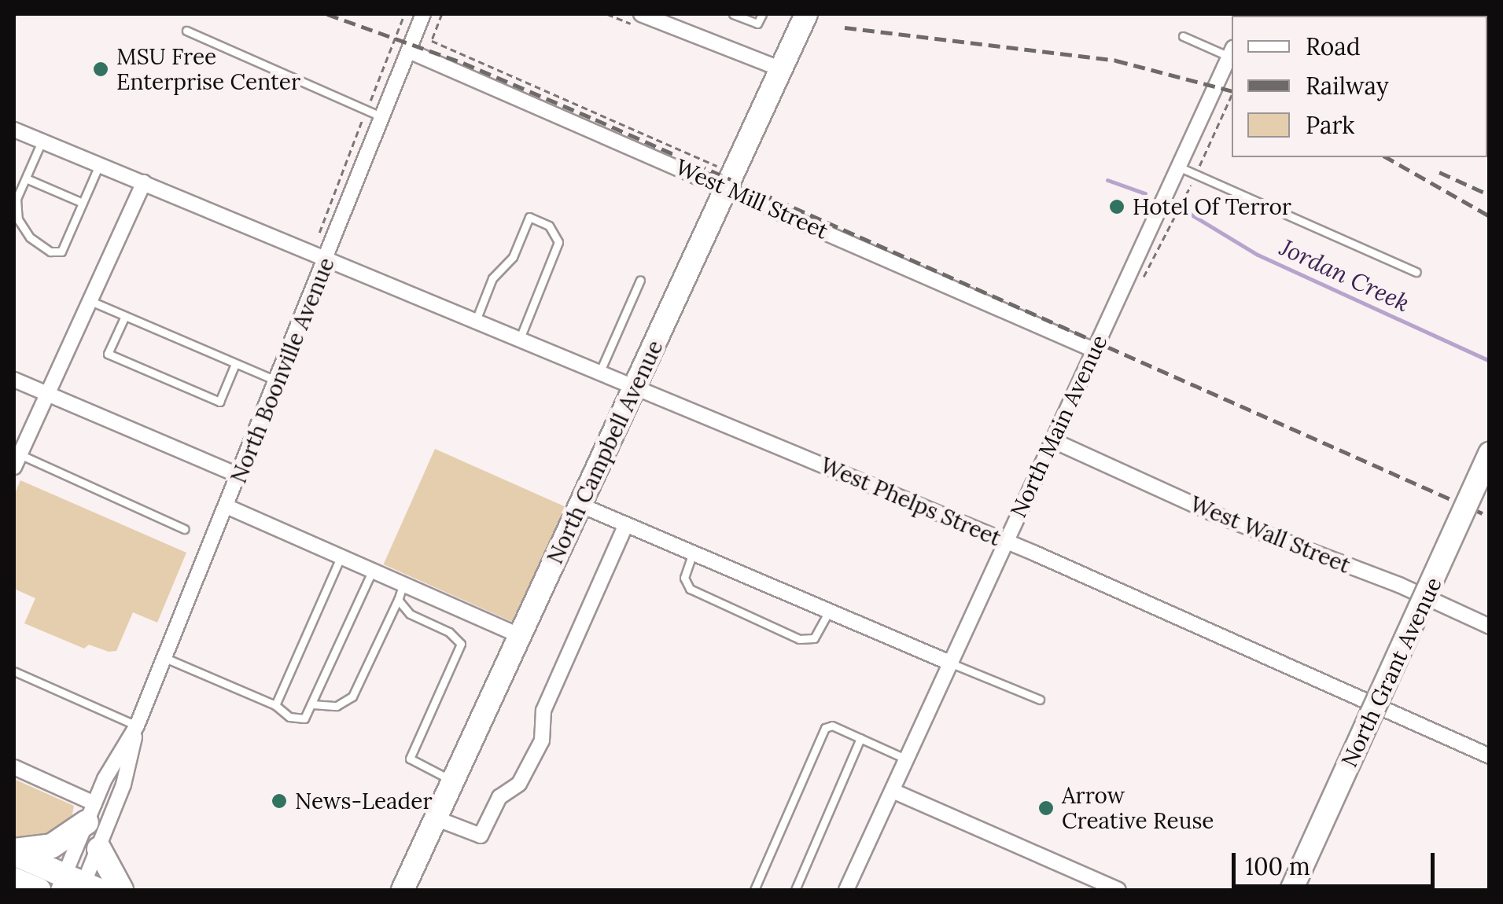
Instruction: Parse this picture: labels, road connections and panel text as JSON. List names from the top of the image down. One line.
{"streets":{"main road":["North Campbell Avenue","North Grant Avenue"],"street":["West Mill Street","North Boonville Avenue","North Main Avenue","West Phelps Street","West Wall Street"]},"crossings":[["West Mill Street","North Boonville Avenue"],["West Mill Street","North Main Avenue"],["West Mill Street","North Campbell Avenue"],["North Boonville Avenue","West Phelps Street"],["North Main Avenue","West Phelps Street"],["North Main Avenue","West Wall Street"],["North Campbell Avenue","West Phelps Street"]],"water":["Jordan Creek"],"places":["MSU Free Enterprise Center","Hotel Of Terror","News-Leader","Arrow Creative Reuse"],"legend":["Road","Railway","Park"],"scale_bar":"100 m"}
